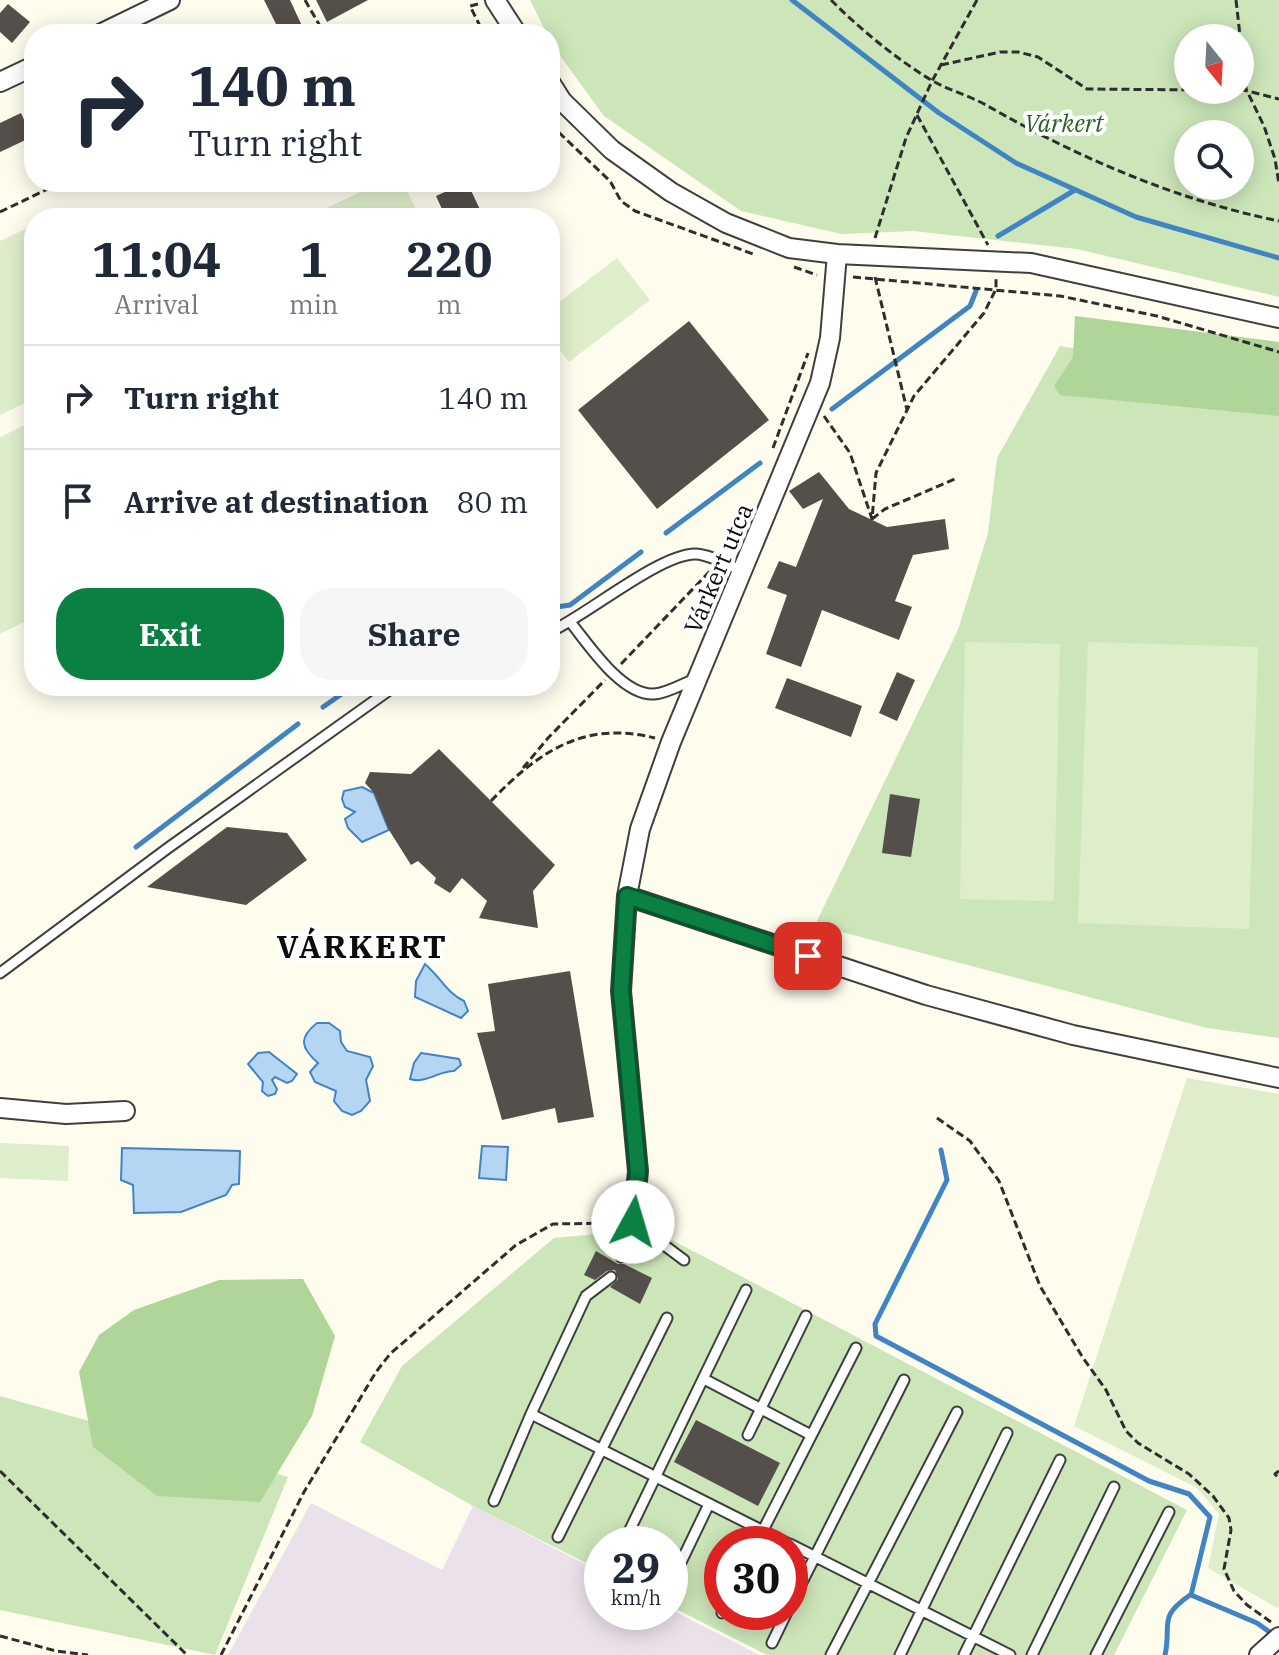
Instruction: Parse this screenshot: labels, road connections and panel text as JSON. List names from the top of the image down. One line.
{"streets":{"street":["Várkert utca"]},"districts":["VÁRKERT"],"parks":["Várkert"],"north":"bottom","page":{"turn":["140 m","Turn right"],"eta":["11:04","Arrival","1","min","220","m"],"list":[{"name":"Turn right","value":"140 m"},{"name":"Arrive at destination","value":"80 m"}],"buttons":["Exit","Share"],"speed":"29 km/h","limit":"30"}}
